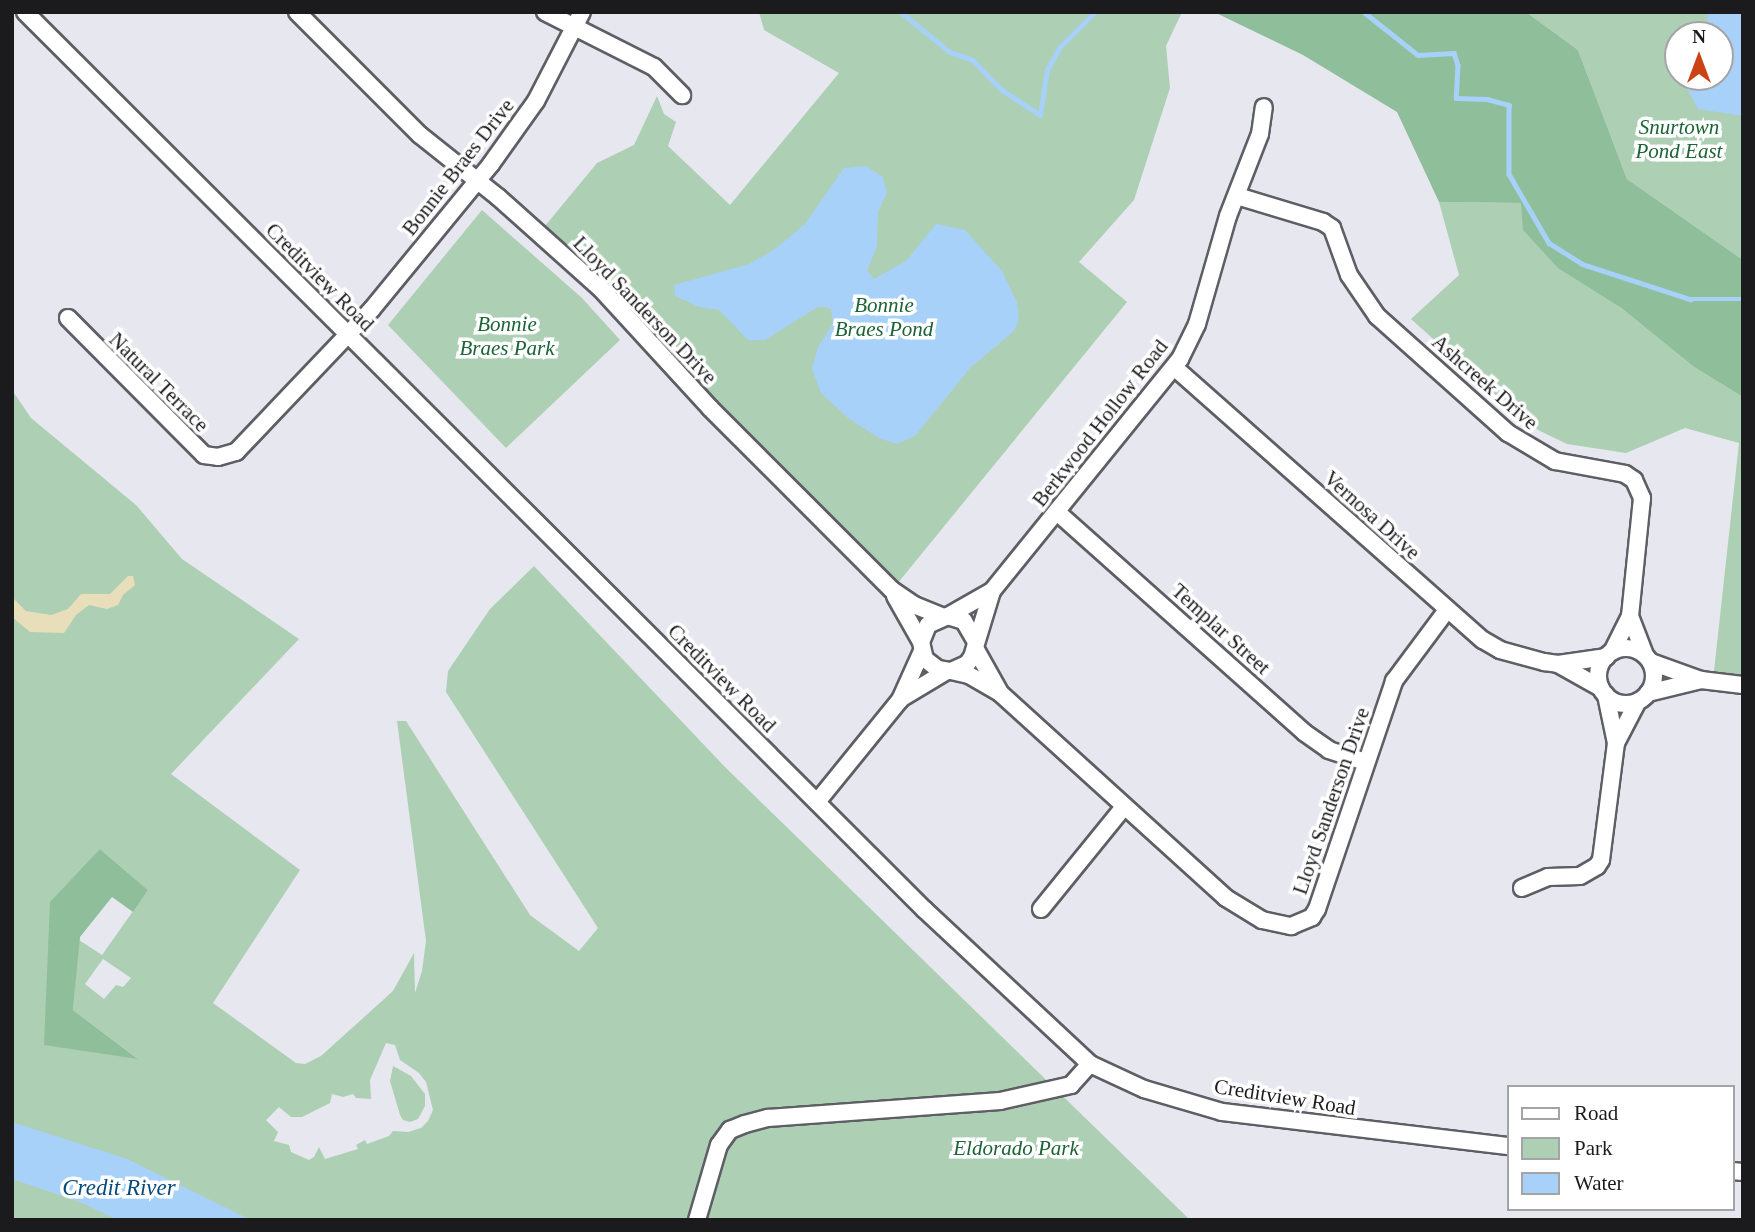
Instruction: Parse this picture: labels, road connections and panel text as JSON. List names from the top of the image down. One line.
{"streets":{"street":["Bonnie Braes Drive","Creditview Road","Lloyd Sanderson Drive","Natural Terrace","Ashcreek Drive","Berkwood Hollow Road","Vernosa Drive","Templar Street"]},"crossings":[["Bonnie Braes Drive","Creditview Road"],["Bonnie Braes Drive","Lloyd Sanderson Drive"],["Bonnie Braes Drive","Natural Terrace"],["Creditview Road","Natural Terrace"],["Lloyd Sanderson Drive","Berkwood Hollow Road"],["Lloyd Sanderson Drive","Vernosa Drive"],["Lloyd Sanderson Drive","Templar Street"],["Ashcreek Drive","Berkwood Hollow Road"],["Ashcreek Drive","Vernosa Drive"],["Berkwood Hollow Road","Vernosa Drive"],["Berkwood Hollow Road","Templar Street"]],"water":["Credit River"],"parks":["Snurtown Pond East","Bonnie Braes Pond","Bonnie Braes Park","Eldorado Park"],"legend":["Road","Park","Water"],"north":"top"}
